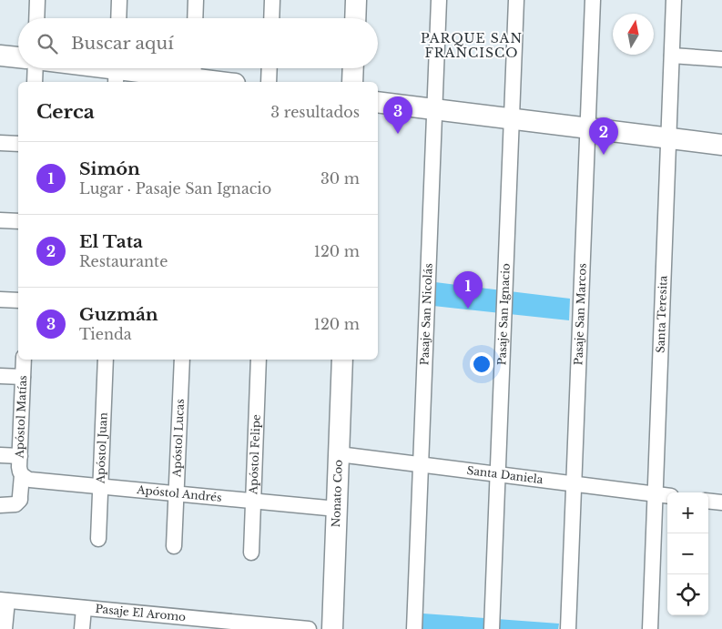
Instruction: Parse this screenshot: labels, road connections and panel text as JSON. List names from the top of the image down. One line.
{"streets":{"street":["Pasaje San Marcos","Santa Teresita","Pasaje San Nicolás","Pasaje San Ignacio","Apóstol Matías","Apóstol Lucas","Apóstol Juan","Apóstol Felipe","Santa Daniela","Nonato Coo","Apóstol Andrés","Pasaje El Aromo"]},"crossings":[["Pasaje San Marcos","Santa Daniela"],["Santa Teresita","Santa Daniela"],["Pasaje San Nicolás","Santa Daniela"],["Pasaje San Ignacio","Santa Daniela"],["Apóstol Matías","Apóstol Andrés"],["Apóstol Lucas","Apóstol Andrés"],["Apóstol Juan","Apóstol Andrés"],["Apóstol Felipe","Apóstol Andrés"],["Santa Daniela","Nonato Coo"],["Nonato Coo","Apóstol Andrés"]],"districts":["PARQUE SAN FRANCISCO"],"north":"top","page":{"search":"Buscar aquí","heading":["Cerca","3 resultados"],"pins":["3","2","1"],"list":[{"mark":"1","name":"Simón","note":"Lugar · Pasaje San Ignacio","value":"30 m"},{"mark":"2","name":"El Tata","note":"Restaurante","value":"120 m"},{"mark":"3","name":"Guzmán","note":"Tienda","value":"120 m"}],"map_buttons":["+","−"]}}
